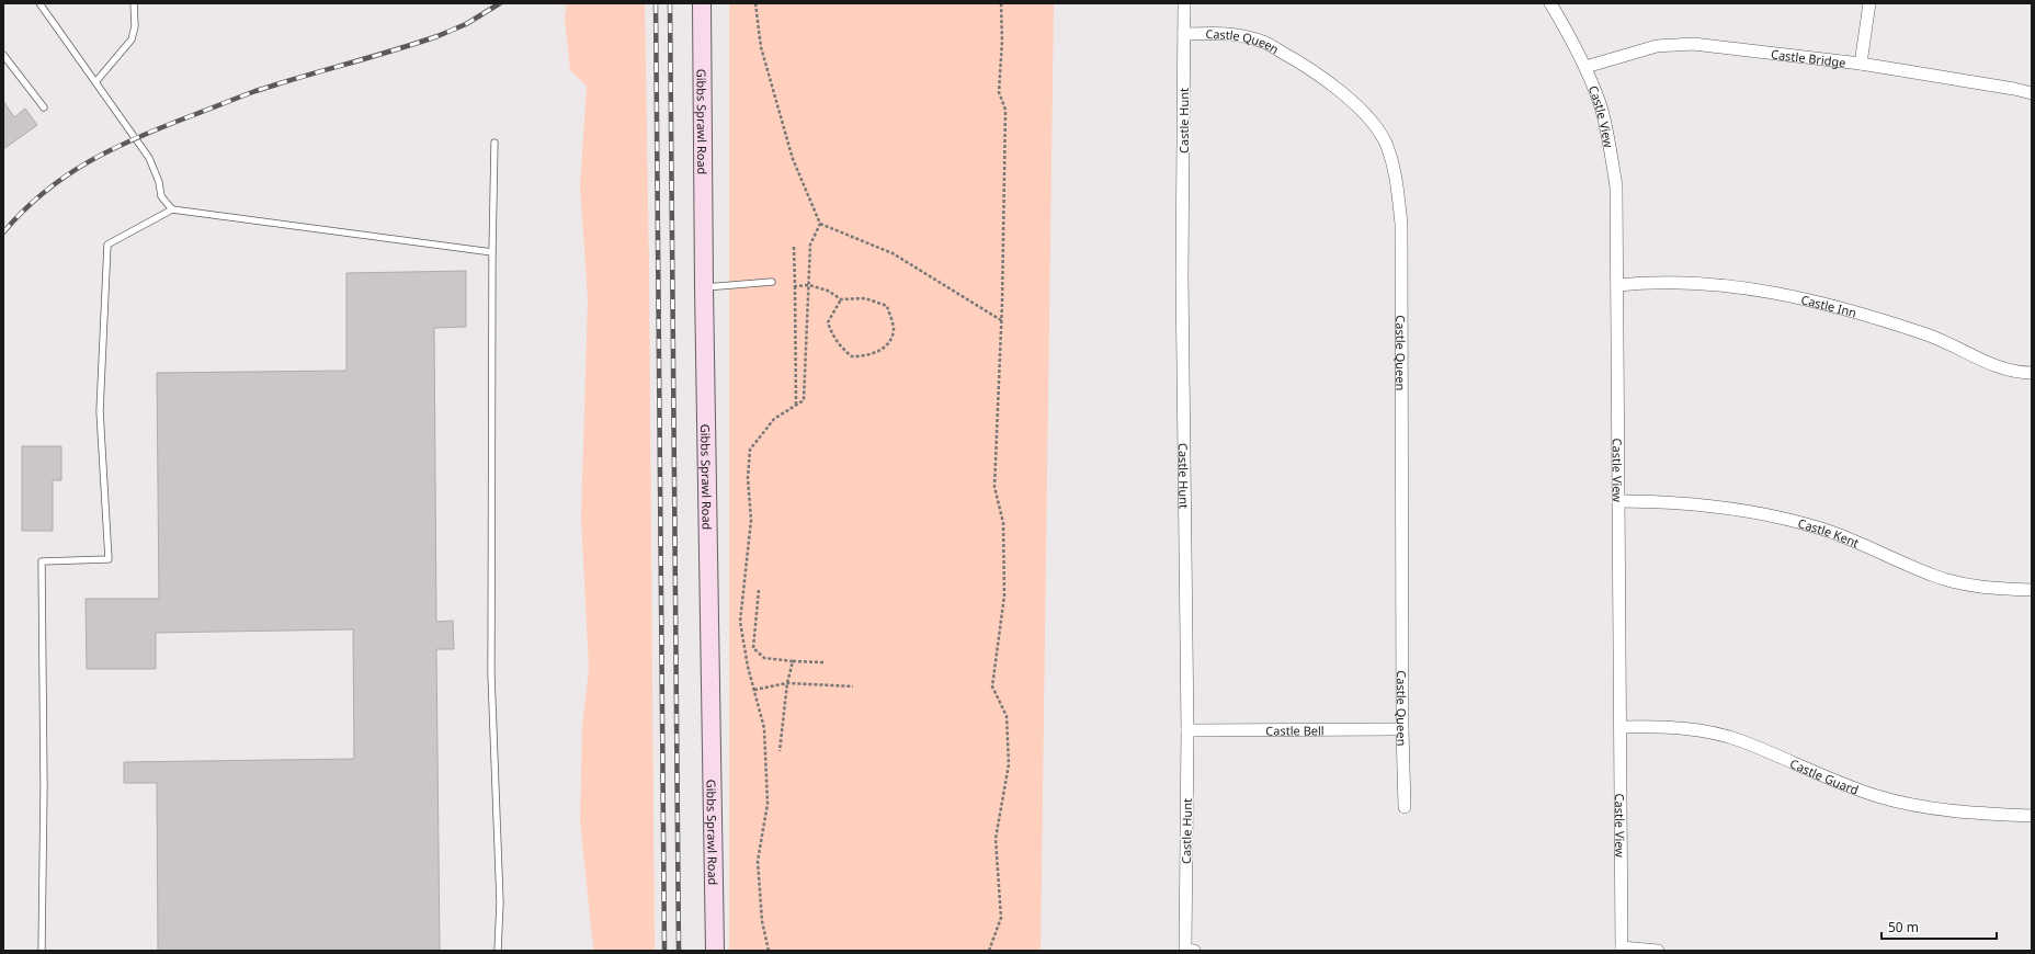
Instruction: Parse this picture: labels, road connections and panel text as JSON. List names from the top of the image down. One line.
{"streets":{"main road":["Gibbs Sprawl Road"],"street":["Castle Queen","Castle Bridge","Castle View","Castle Hunt","Castle Inn","Castle Kent","Castle Bell","Castle Guard"]},"crossings":[["Castle Queen","Castle Hunt"],["Castle Queen","Castle Bell"],["Castle Bridge","Castle View"],["Castle View","Castle Inn"],["Castle View","Castle Kent"],["Castle View","Castle Guard"],["Castle Hunt","Castle Bell"]],"scale_bar":"50 m"}
